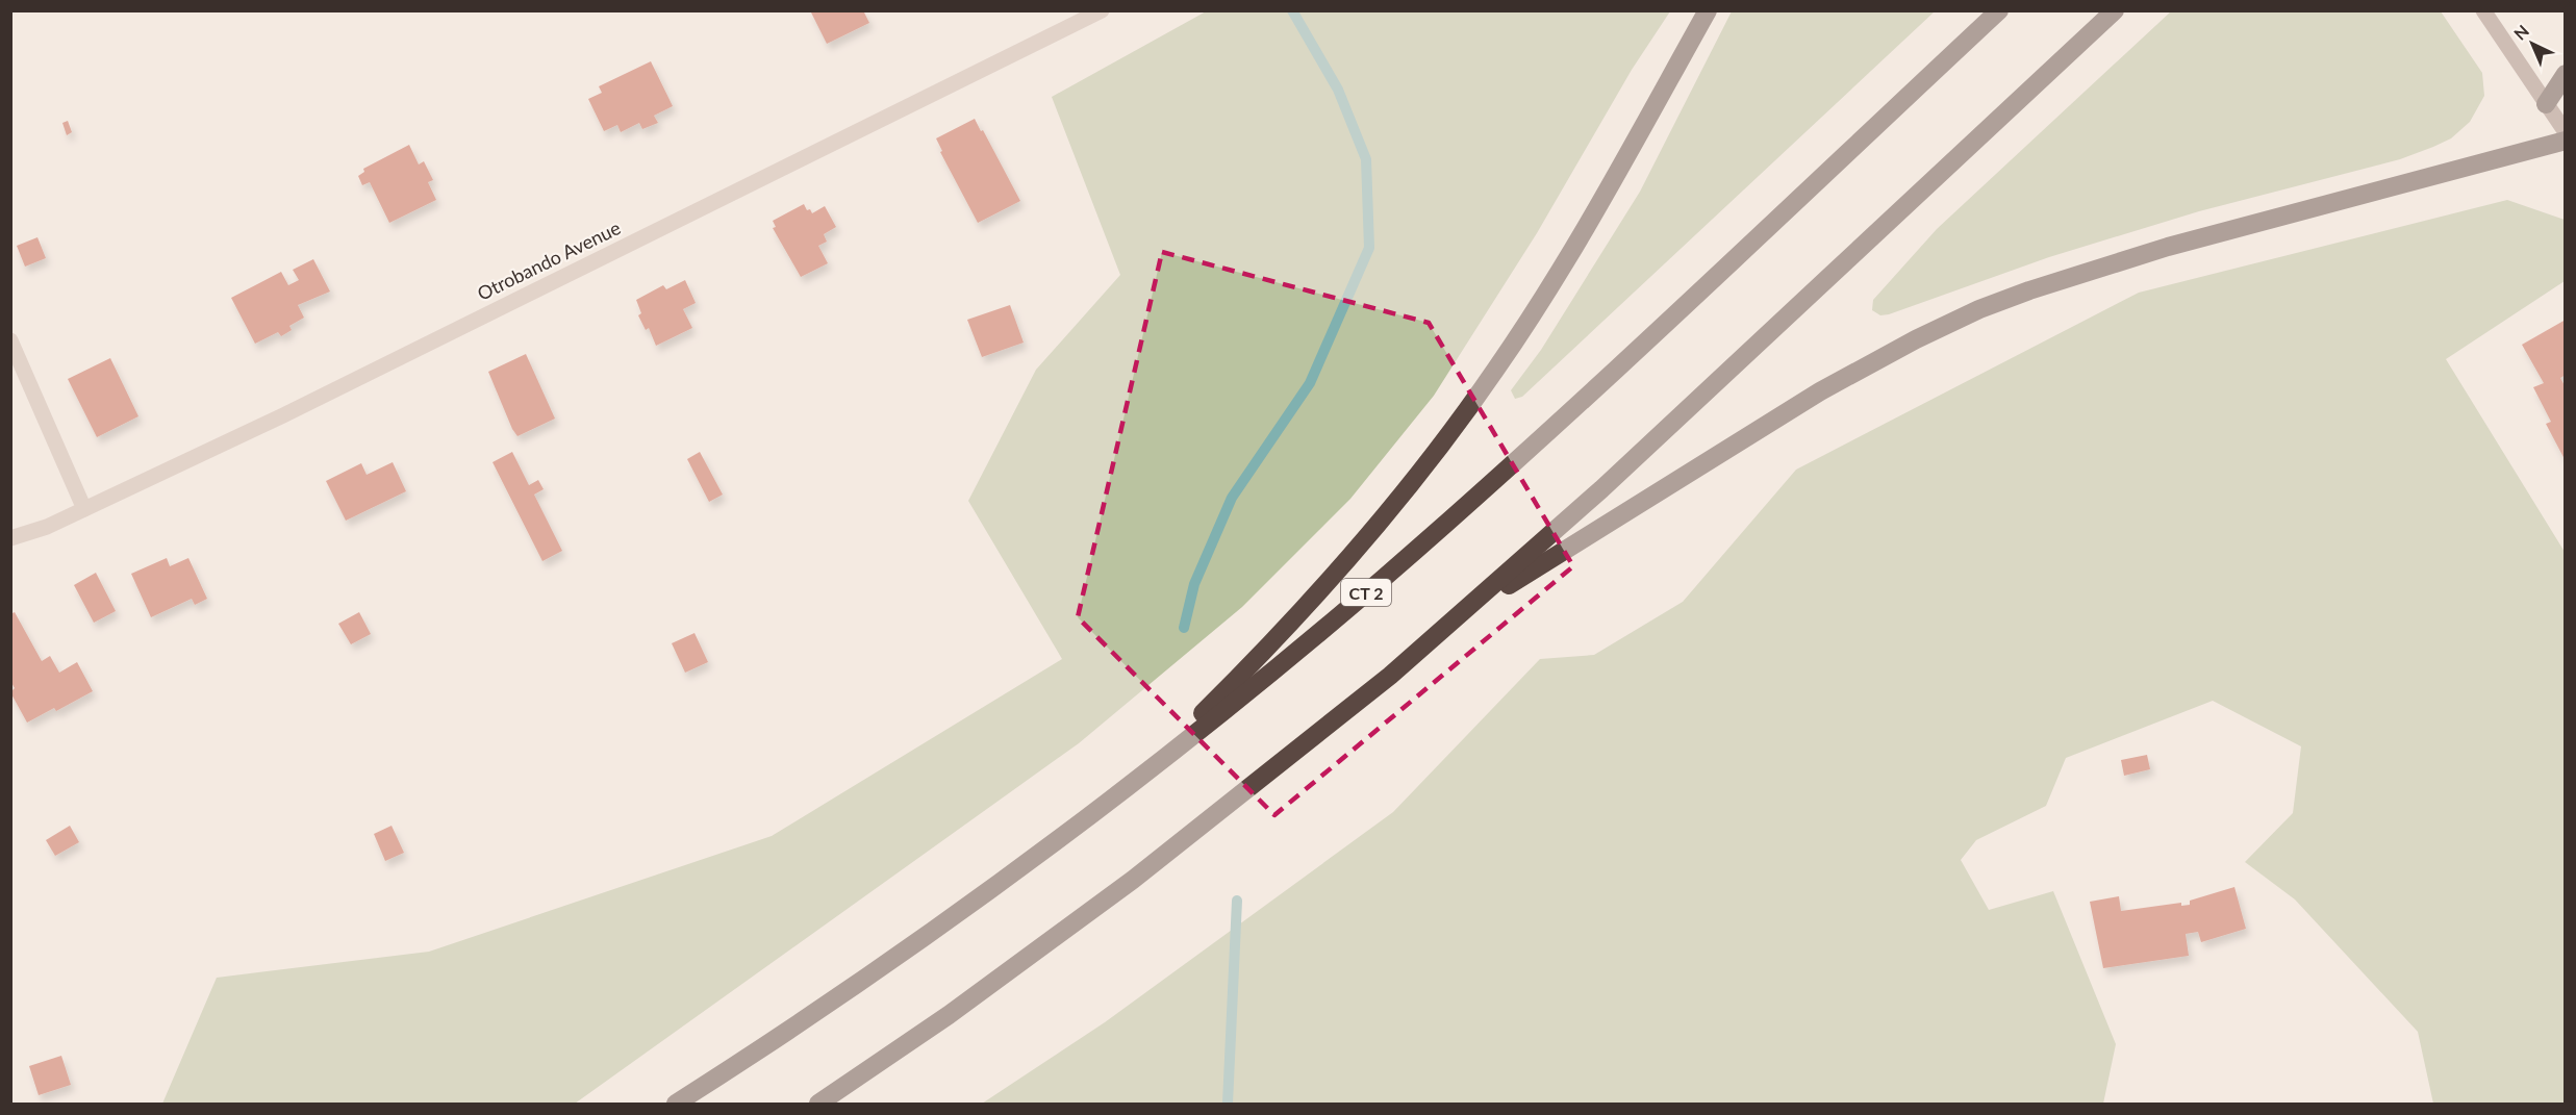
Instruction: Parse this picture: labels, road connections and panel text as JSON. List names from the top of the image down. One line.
{"streets":{"highway":["CT 2"],"street":["Otrobando Avenue"]},"north":"top left"}
